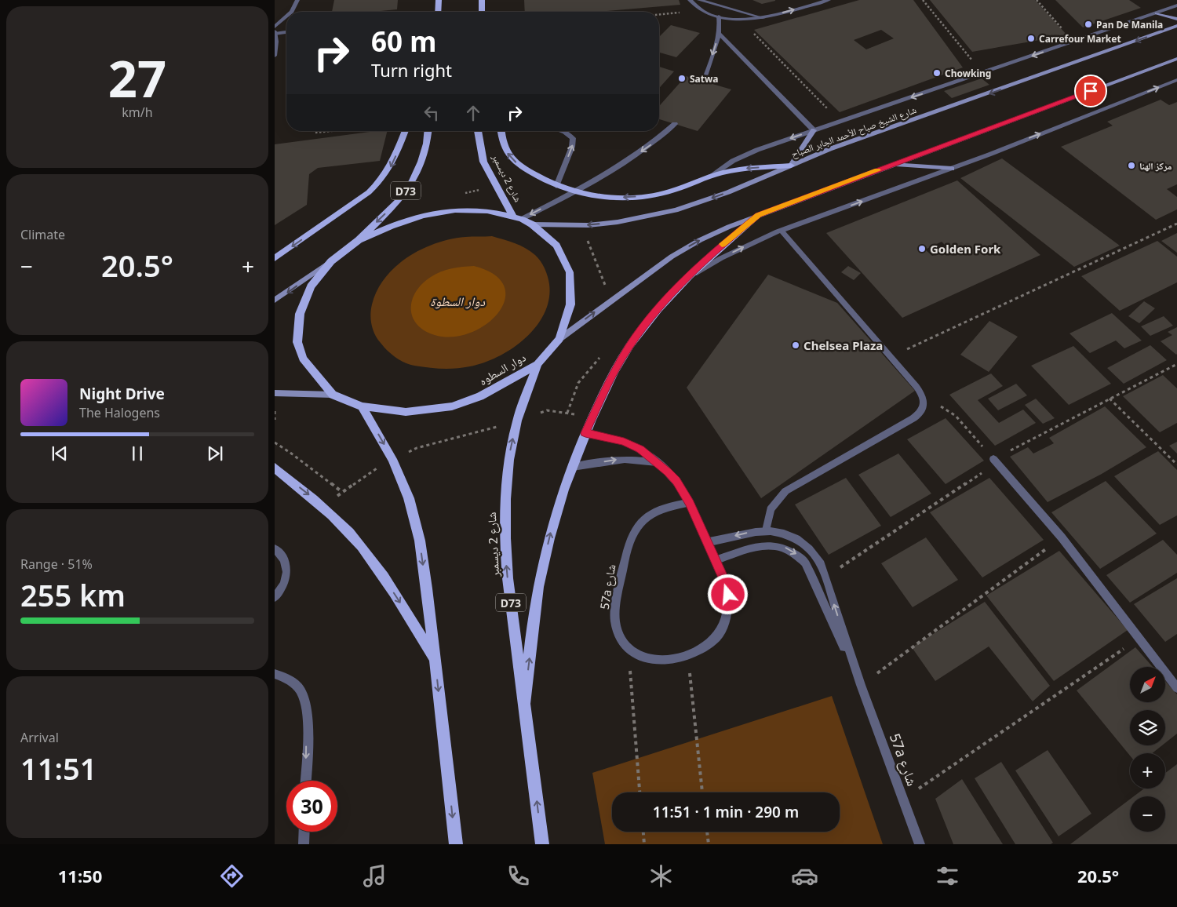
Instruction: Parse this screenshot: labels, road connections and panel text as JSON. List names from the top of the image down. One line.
{"streets":{"main road":["شارع الشيخ صباح الأحمد الجابر الصباح","شارع 2 ديسمبر","D73","دوار السطوه"],"street":["57a شارع"]},"crossings":[["شارع الشيخ صباح الأحمد الجابر الصباح","دوار السطوه"],["شارع 2 ديسمبر","دوار السطوه"]],"water":["دوار السطوة"],"places":["Pan De Manila","Carrefour Market","Chowking","Satwa","مركز الهنا","Golden Fork","Chelsea Plaza"],"north":"top right","page":{"tile":[["27","km/h"],"Climate",["Range · 51%","255 km"],["Arrival","11:51"]],"turn":["60 m","Turn right"],"heat":["−","20.5°","+"],"song":["Night Drive","The Halogens"],"map_buttons":["+","−"],"limit":"30","trip":"11:51 · 1 min · 290 m","tabs":["11:50","20.5°"]}}
